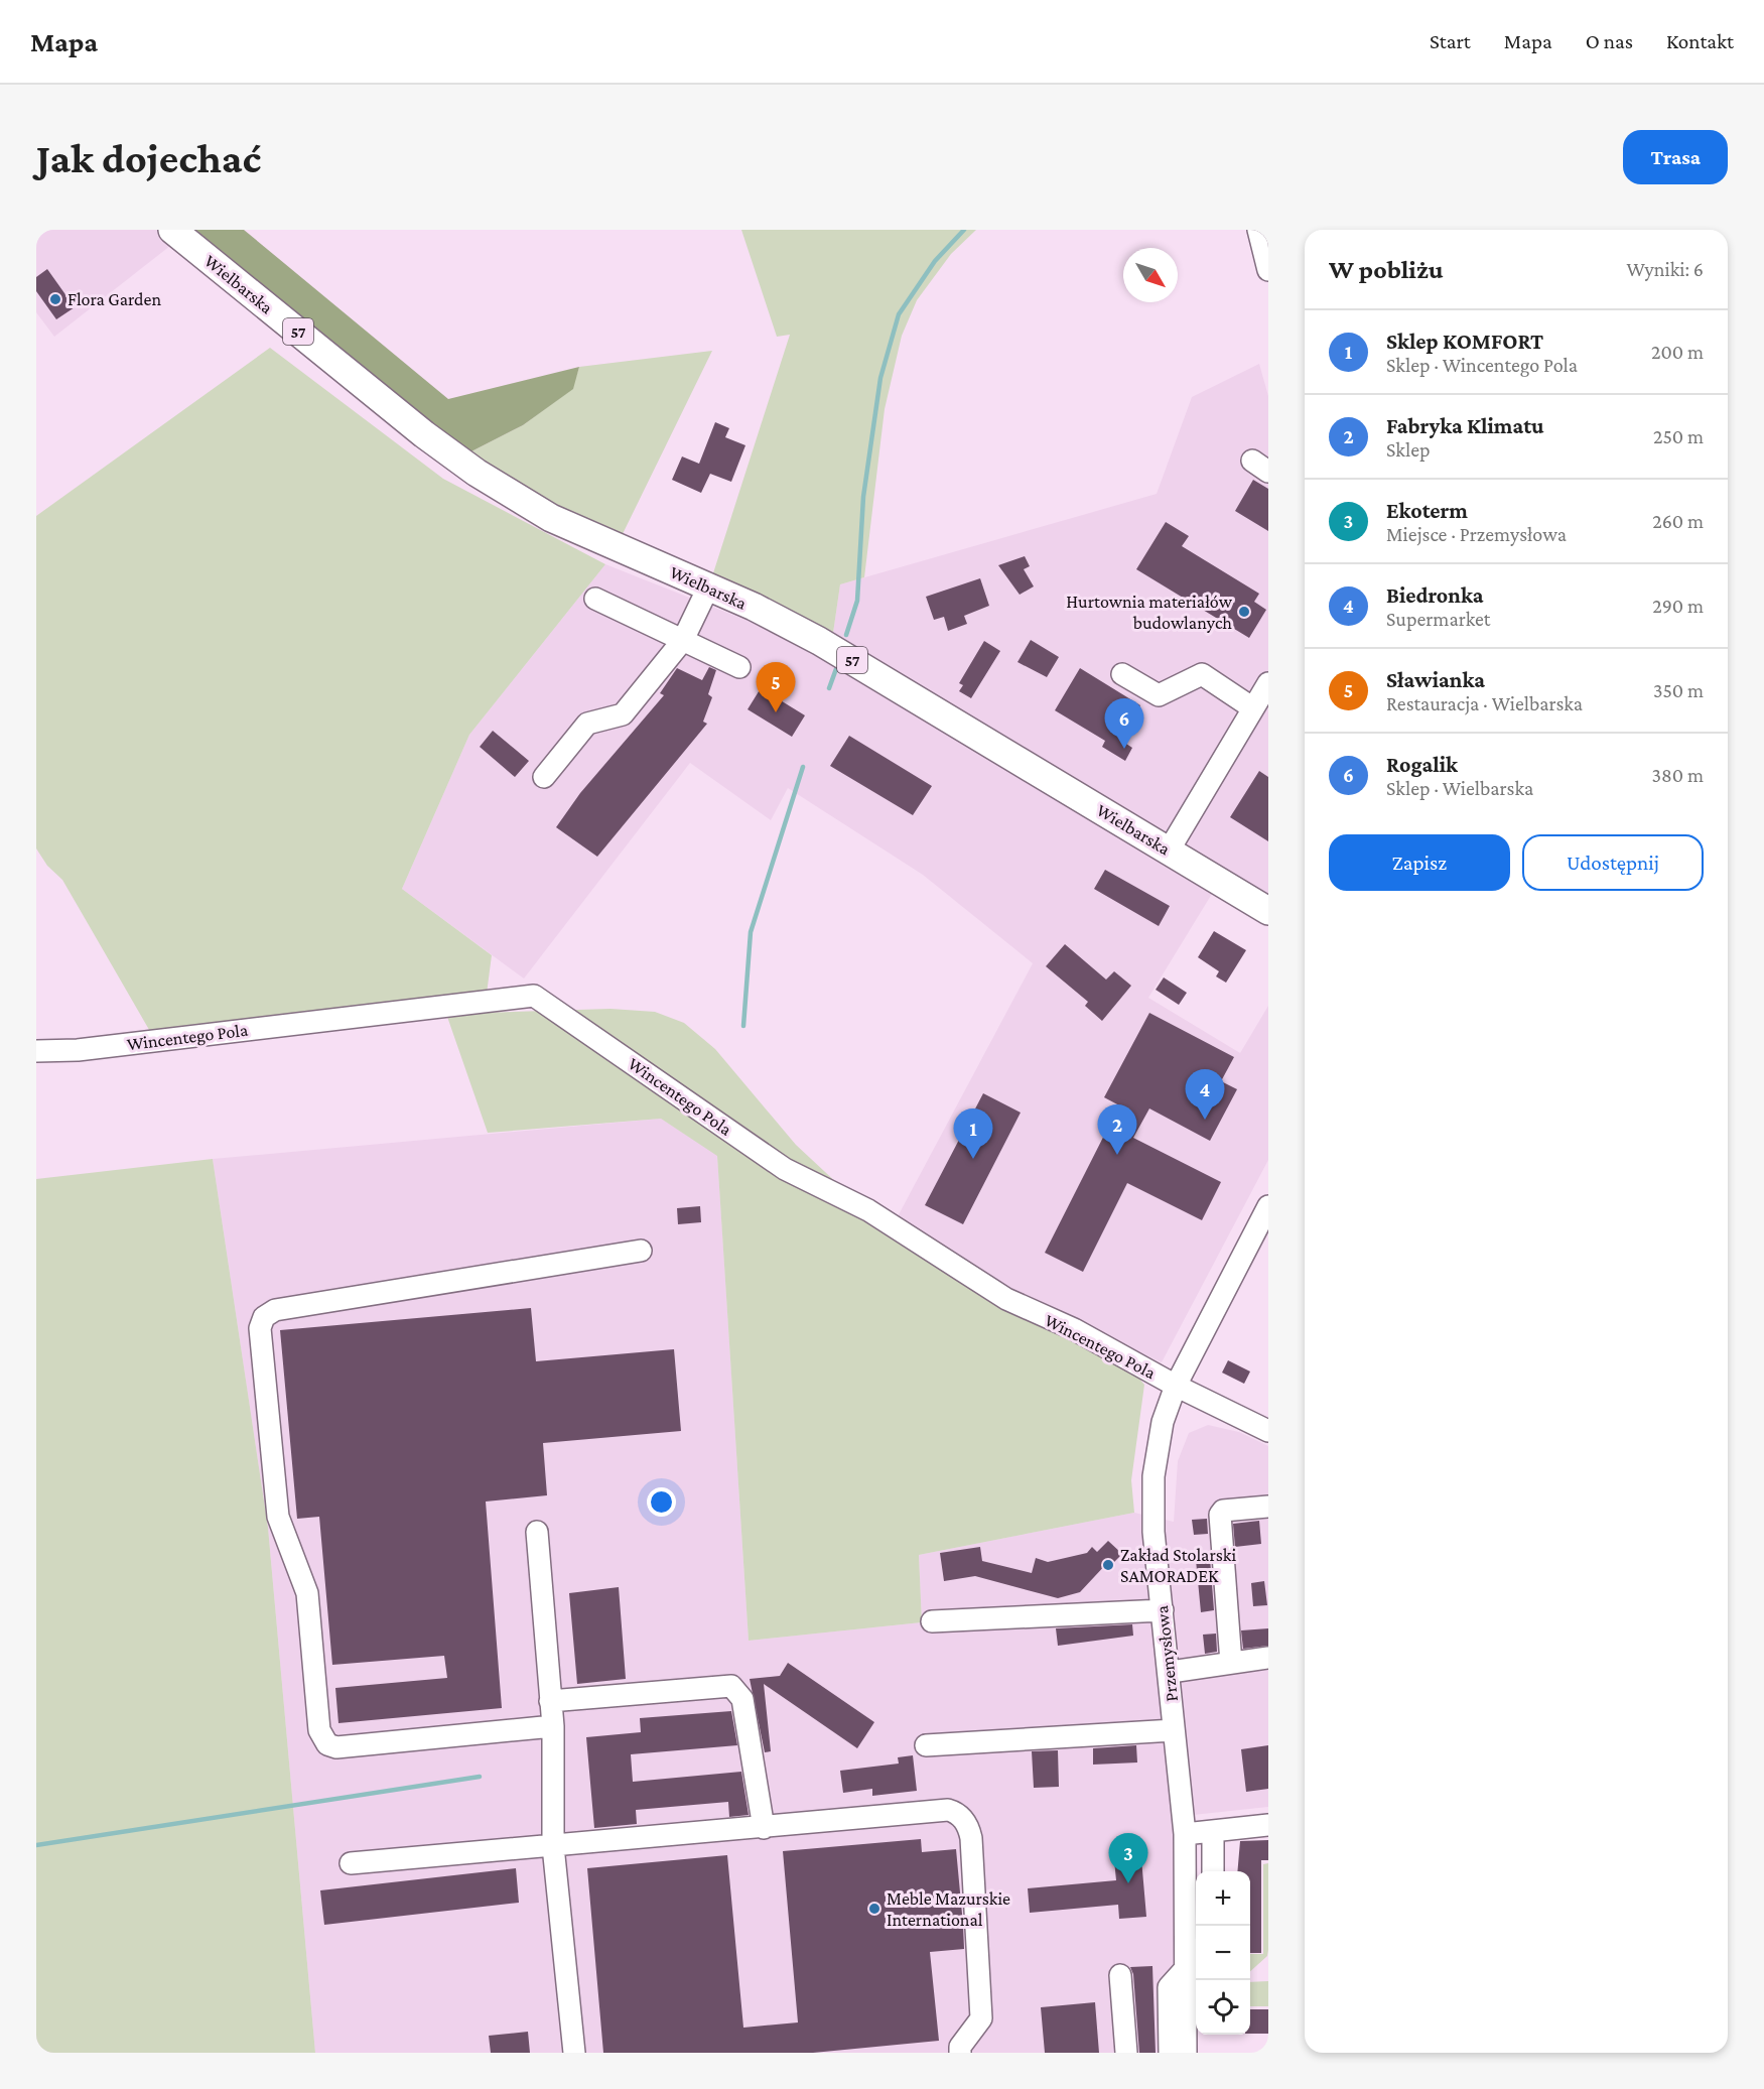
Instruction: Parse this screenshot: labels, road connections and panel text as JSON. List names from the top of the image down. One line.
{"streets":{"main road":["Wielbarska","57"],"street":["Wincentego Pola","Przemysłowa"]},"crossings":[["Wincentego Pola","Przemysłowa"]],"places":["Flora Garden","Hurtownia materiałów budowlanych","Zakład Stolarski SAMORADEK","Meble Mazurskie International"],"north":"bottom right","page":{"header":"Mapa","nav":["Start","Mapa","O nas","Kontakt"],"buttons":["Trasa",["Zapisz","Udostępnij"]],"title":"Jak dojechać","heading":["W pobliżu","Wyniki: 6"],"list":[{"mark":"1","name":"Sklep KOMFORT","note":"Sklep · Wincentego Pola","value":"200 m"},{"mark":"2","name":"Fabryka Klimatu","note":"Sklep","value":"250 m"},{"mark":"3","name":"Ekoterm","note":"Miejsce · Przemysłowa","value":"260 m"},{"mark":"4","name":"Biedronka","note":"Supermarket","value":"290 m"},{"mark":"5","name":"Sławianka","note":"Restauracja · Wielbarska","value":"350 m"},{"mark":"6","name":"Rogalik","note":"Sklep · Wielbarska","value":"380 m"}],"pins":["5","6","4","2","1","3"],"map_buttons":["+","−"]}}
